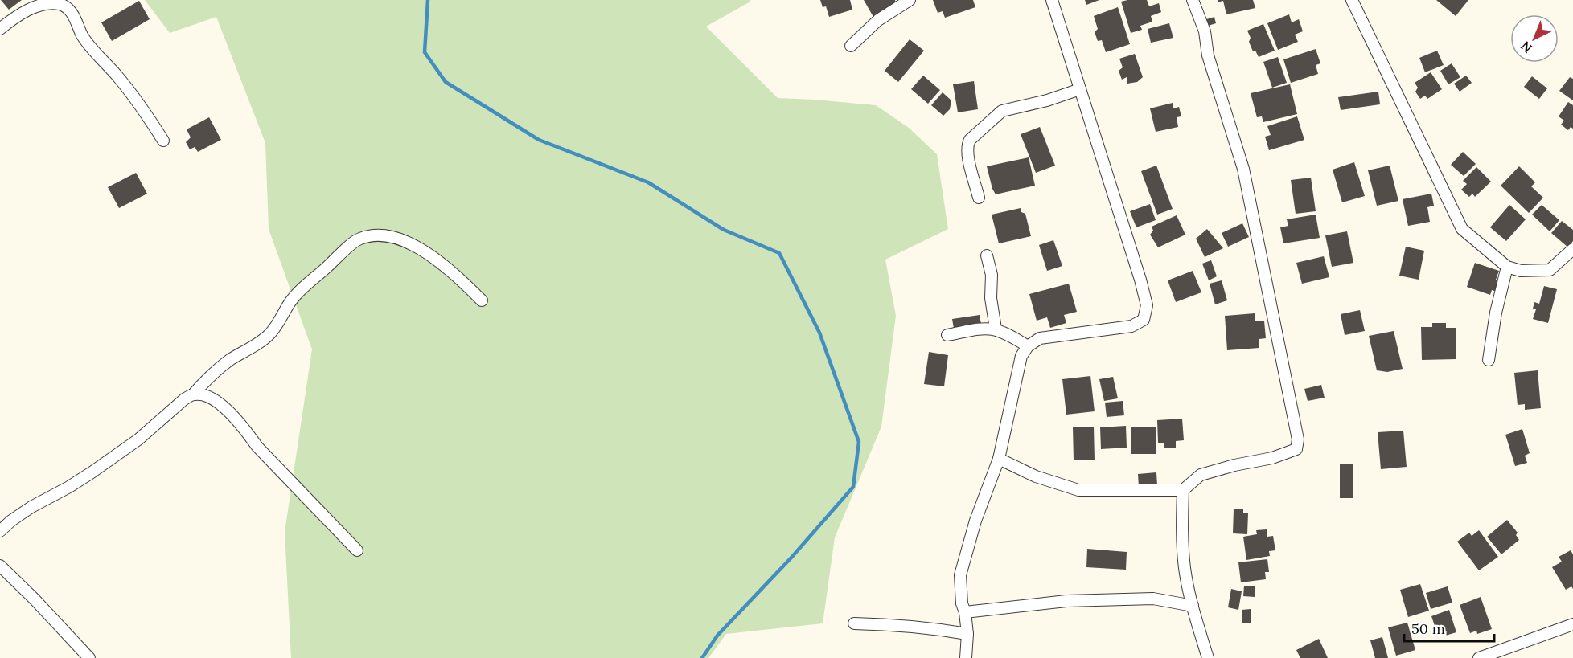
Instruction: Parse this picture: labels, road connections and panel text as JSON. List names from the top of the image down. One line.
{"scale_bar":"50 m","north":"bottom left"}
